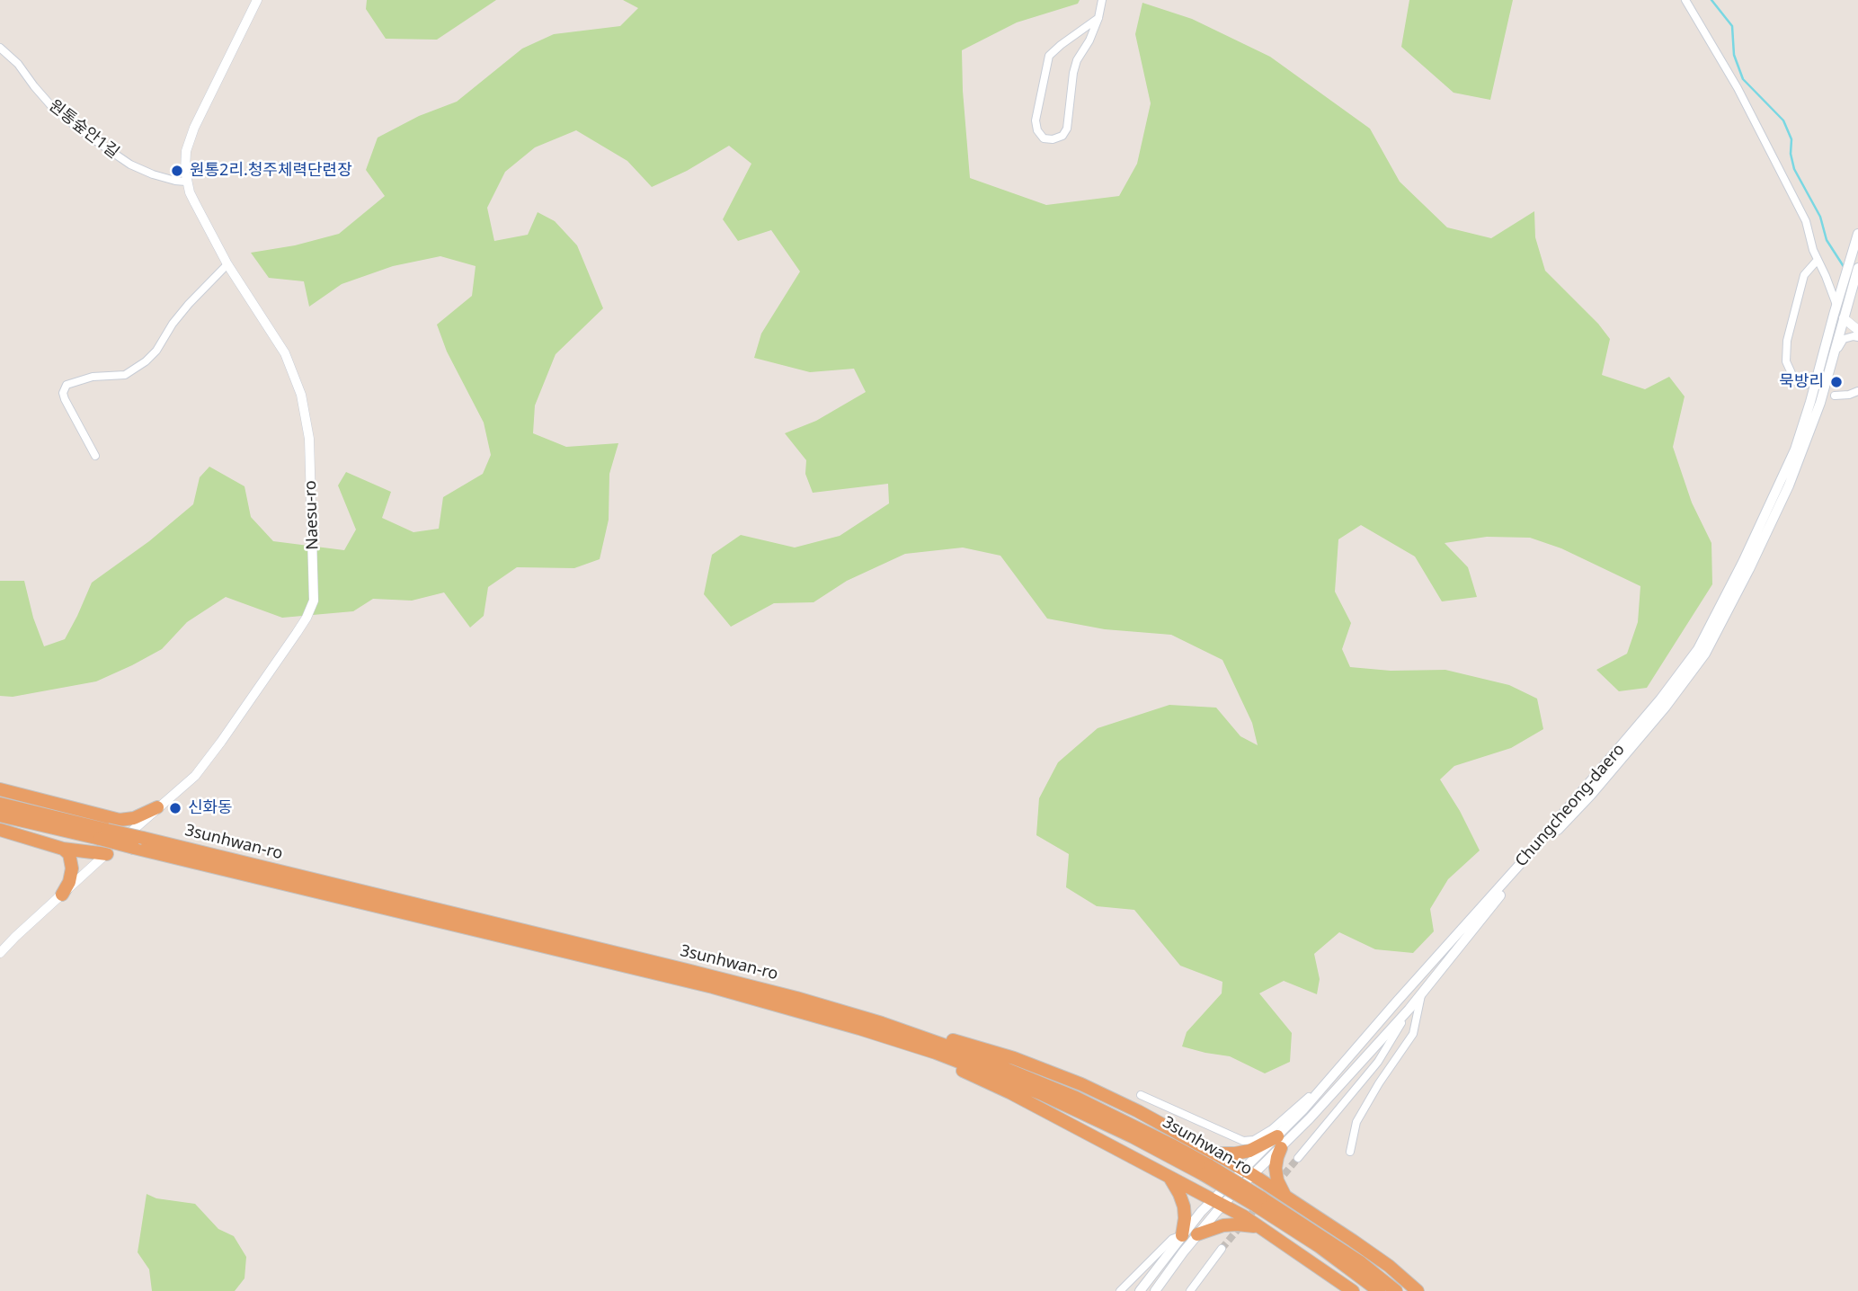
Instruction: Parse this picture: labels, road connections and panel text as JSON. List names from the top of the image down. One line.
{"streets":{"highway":["3sunhwan-ro"],"main road":["Chungcheong-daero"],"street":["원통숲안1길","Naesu-ro"]},"crossings":[["원통숲안1길","Naesu-ro"],["Naesu-ro","3sunhwan-ro"]],"places":["원통2리.청주체력단련장","묵방리","신화동"]}
